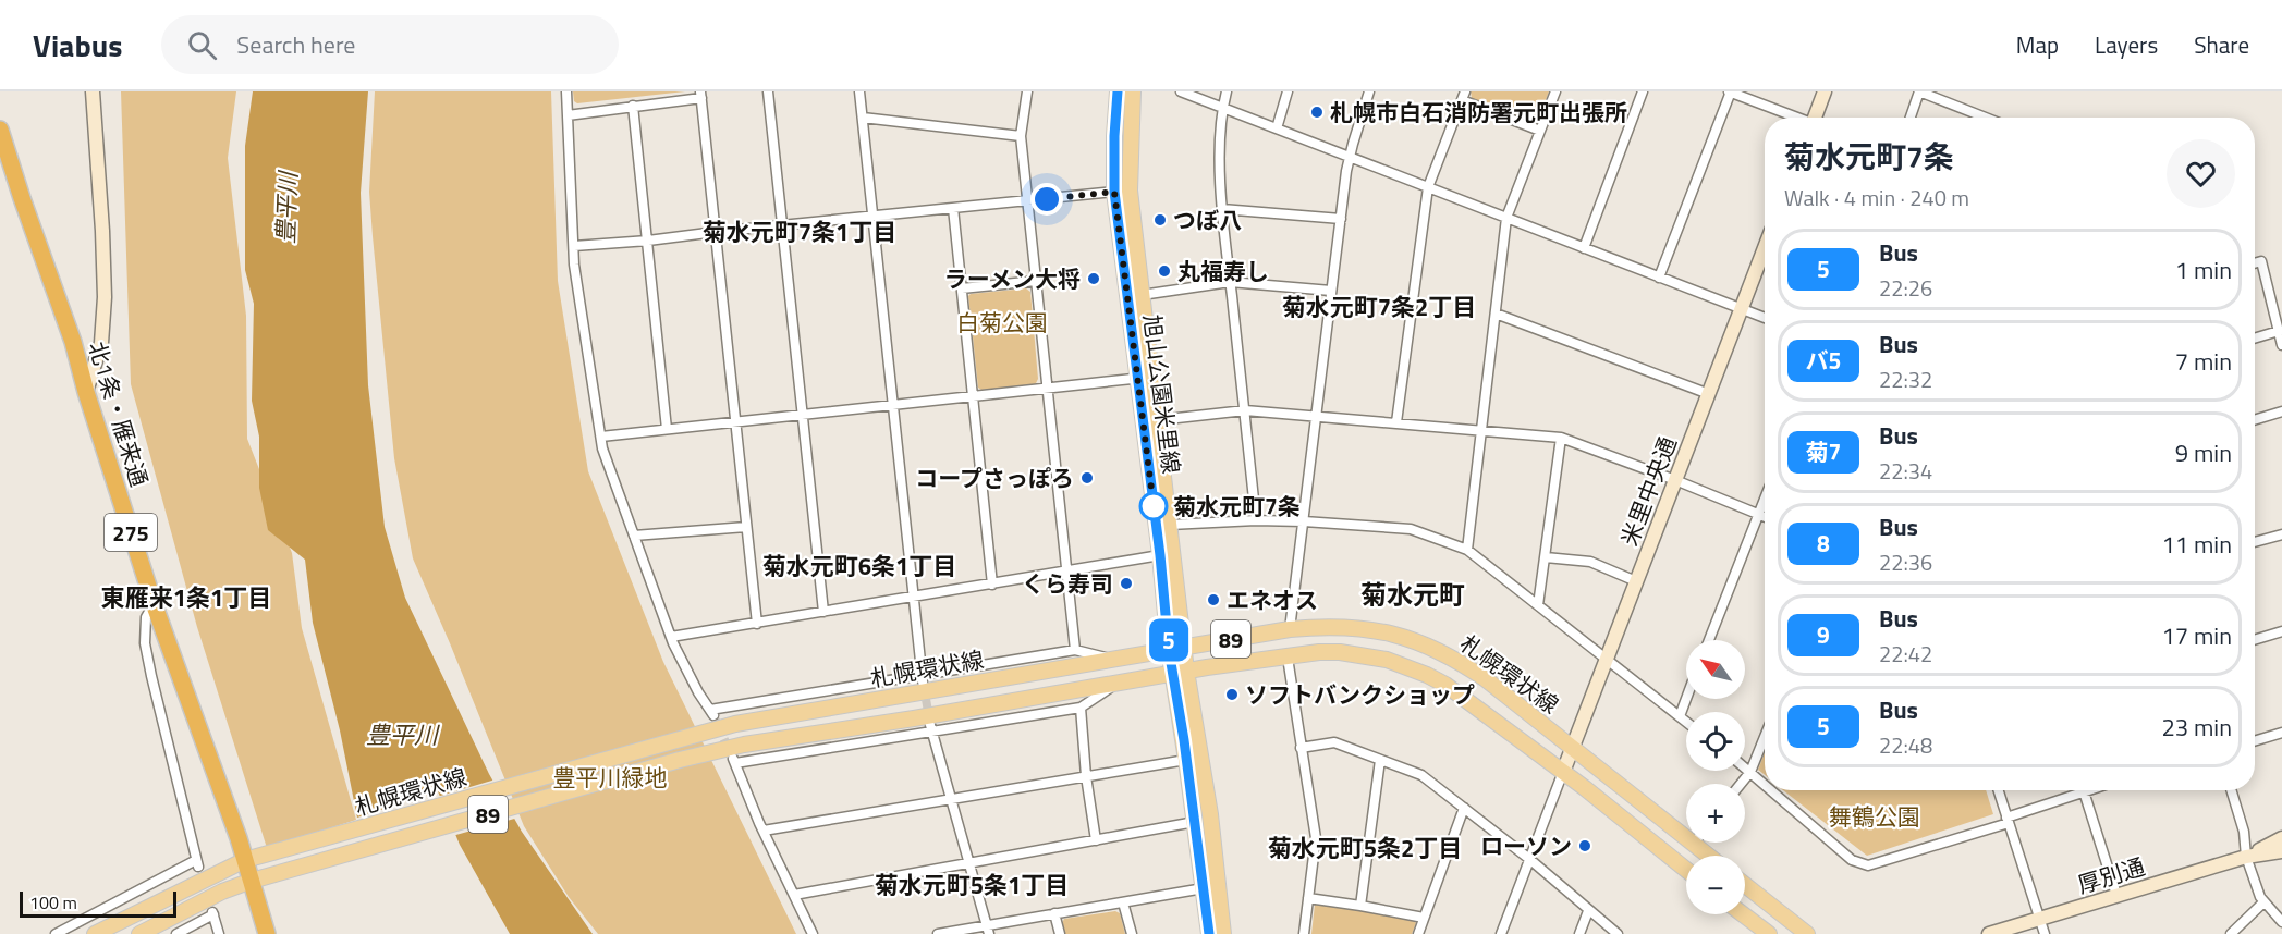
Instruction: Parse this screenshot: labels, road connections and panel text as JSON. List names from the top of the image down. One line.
{"streets":{"highway":["北1条・雁来通","275"],"main road":["旭山公園米里線","89","札幌環状線"],"street":["米里中央通","厚別通"]},"crossings":[["旭山公園米里線","札幌環状線"],["北1条・雁来通","札幌環状線"],["米里中央通","札幌環状線"]],"districts":["菊水元町7条1丁目","菊水元町7条2丁目","菊水元町6条1丁目","菊水元町","東雁来1条1丁目","菊水元町5条2丁目","菊水元町5条1丁目"],"water":["豊平川"],"parks":["白菊公園","豊平川緑地","舞鶴公園"],"places":["札幌市白石消防署元町出張所","つぼ八","丸福寿し","ラーメン大将","コープさっぽろ","菊水元町7条","くら寿司","エネオス","ソフトバンクショップ","ローソン"],"lines":["bus line 5"],"scale_bar":"100 m","north":"top left","page":{"header":"Viabus","search":"Search here","nav":["Map","Layers","Share"],"on_map":"5","heading":["菊水元町7条","Walk · 4 min · 240 m"],"list":[{"mark":"5","name":"Bus","note":"22:26","value":"1 min"},{"mark":"バ5","name":"Bus","note":"22:32","value":"7 min"},{"mark":"菊7","name":"Bus","note":"22:34","value":"9 min"},{"mark":"8","name":"Bus","note":"22:36","value":"11 min"},{"mark":"9","name":"Bus","note":"22:42","value":"17 min"},{"mark":"5","name":"Bus","note":"22:48","value":"23 min"}],"map_buttons":["+","−"],"scale":"100 m"}}
